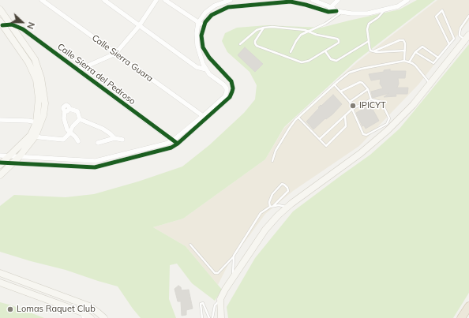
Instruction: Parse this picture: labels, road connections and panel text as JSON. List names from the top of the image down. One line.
{"streets":{"street":["Calle Sierra Guara","Calle Sierra del Pedroso"]},"places":["IPICYT","Lomas Raquet Club"],"north":"right"}
